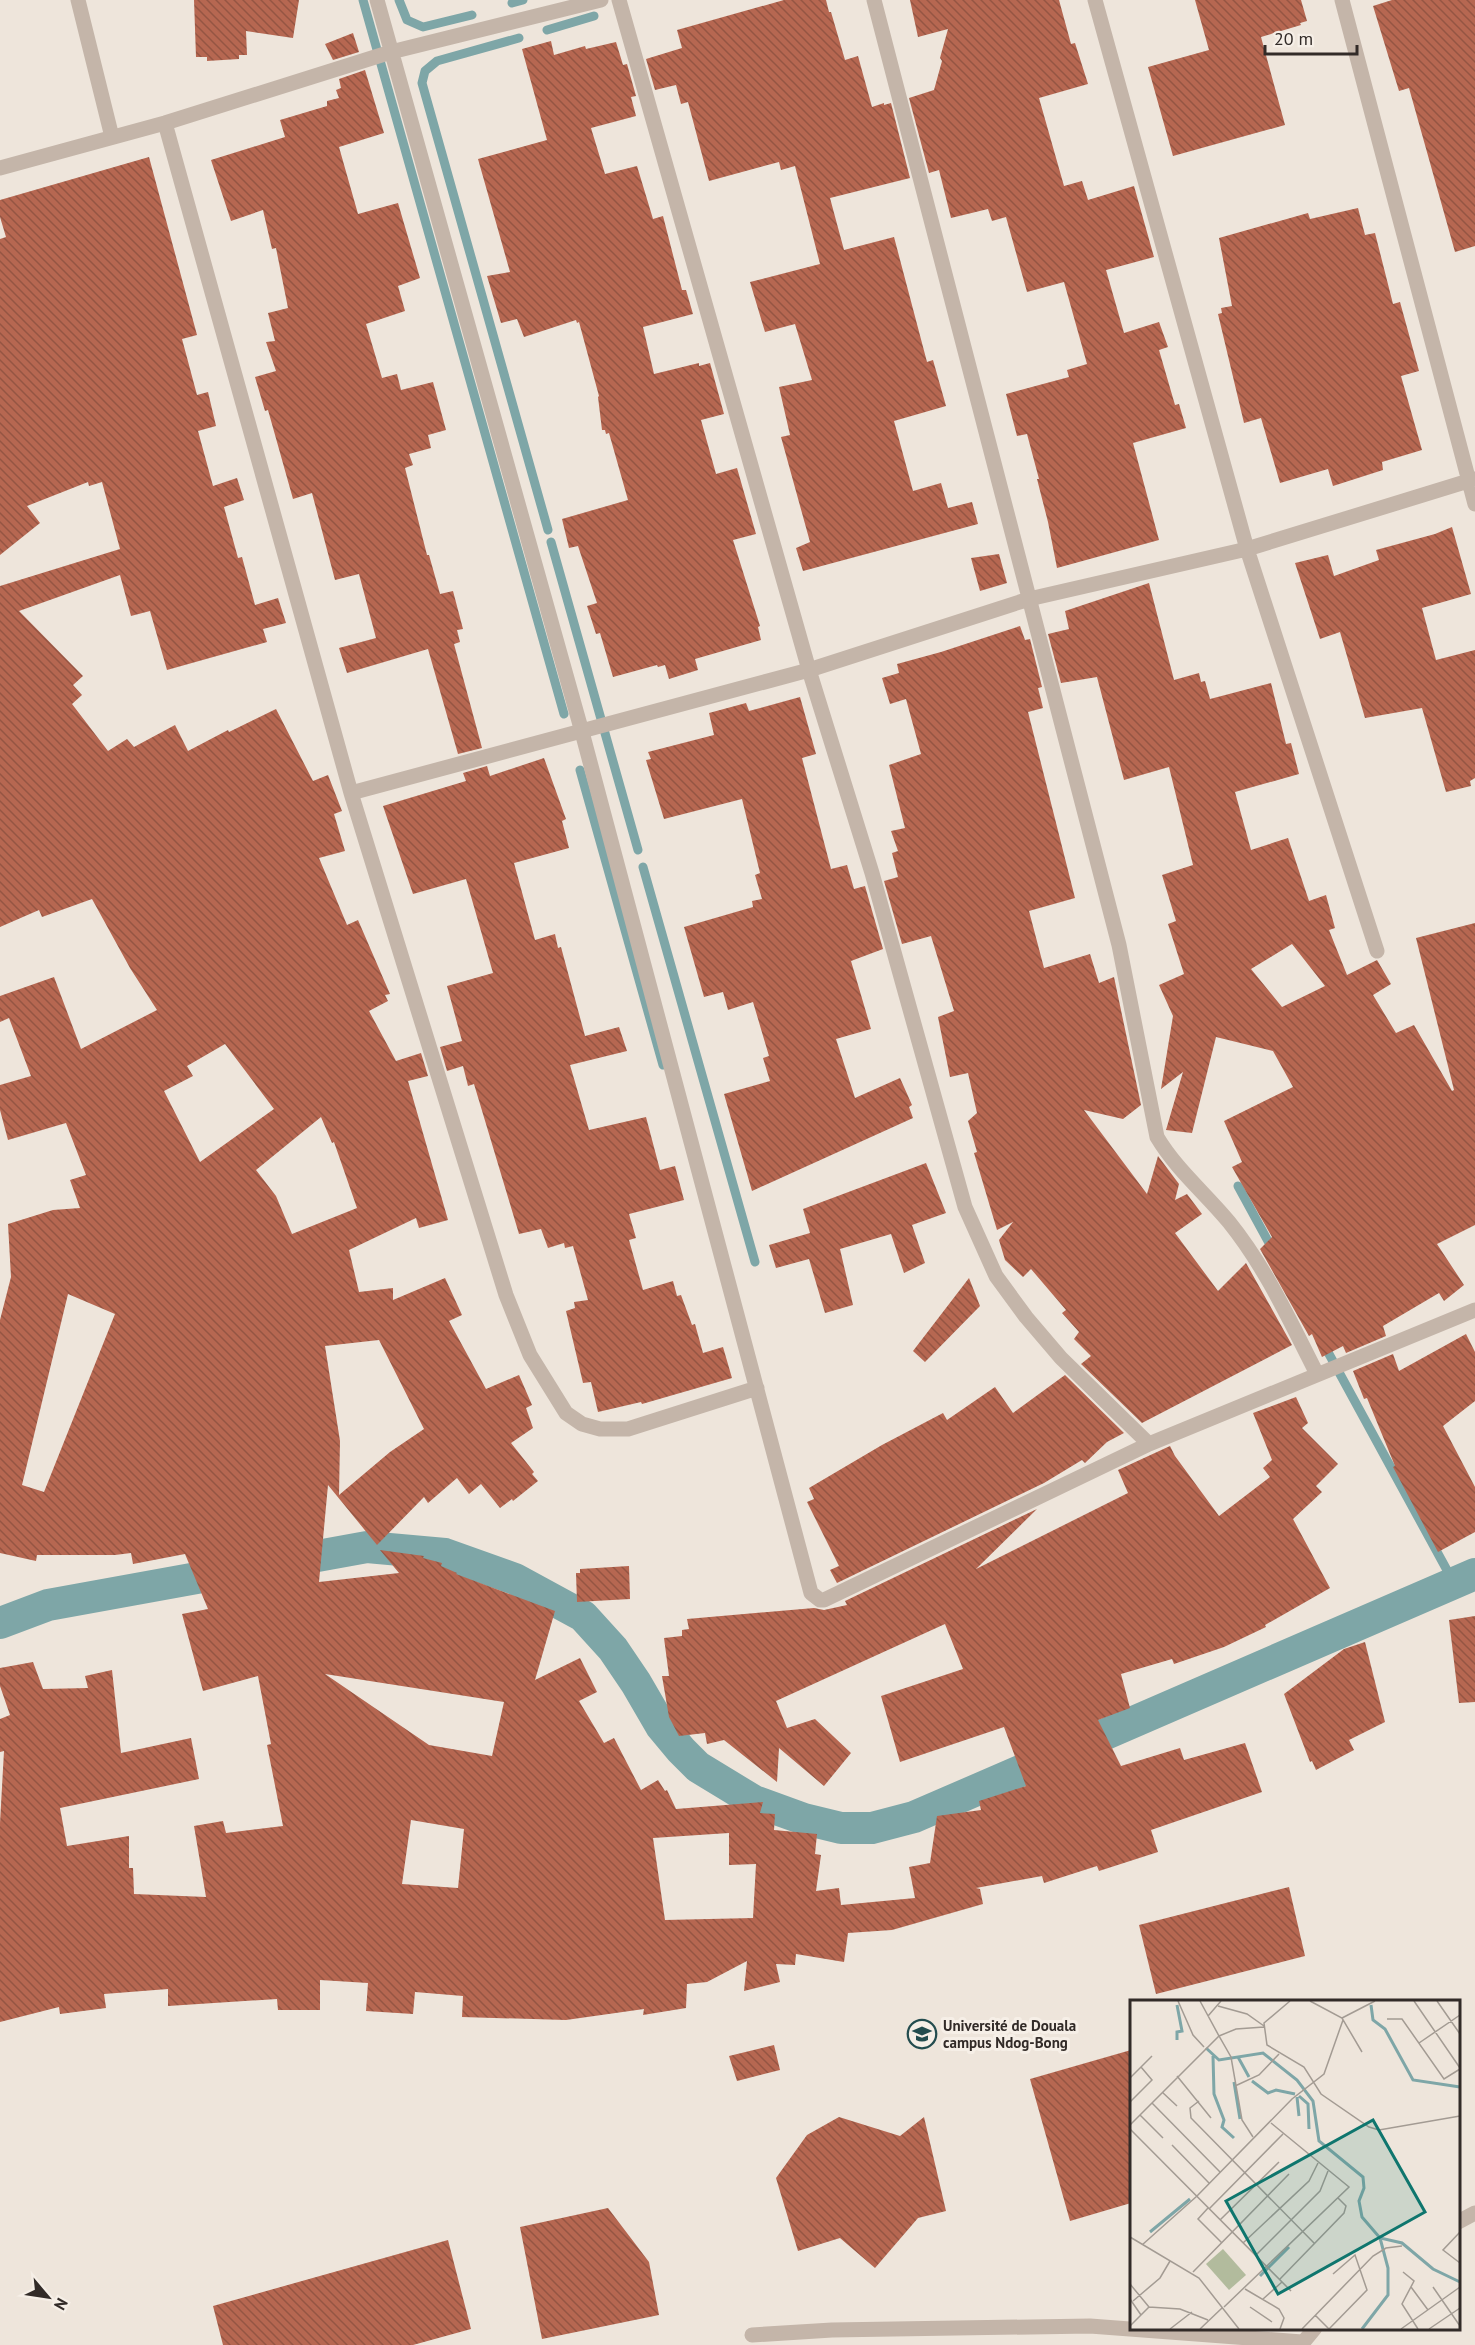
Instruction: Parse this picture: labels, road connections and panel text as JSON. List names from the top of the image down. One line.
{"places":{"school or university":["Université de Douala campus Ndog-Bong"]},"scale_bar":"20 m","north":"bottom right"}
